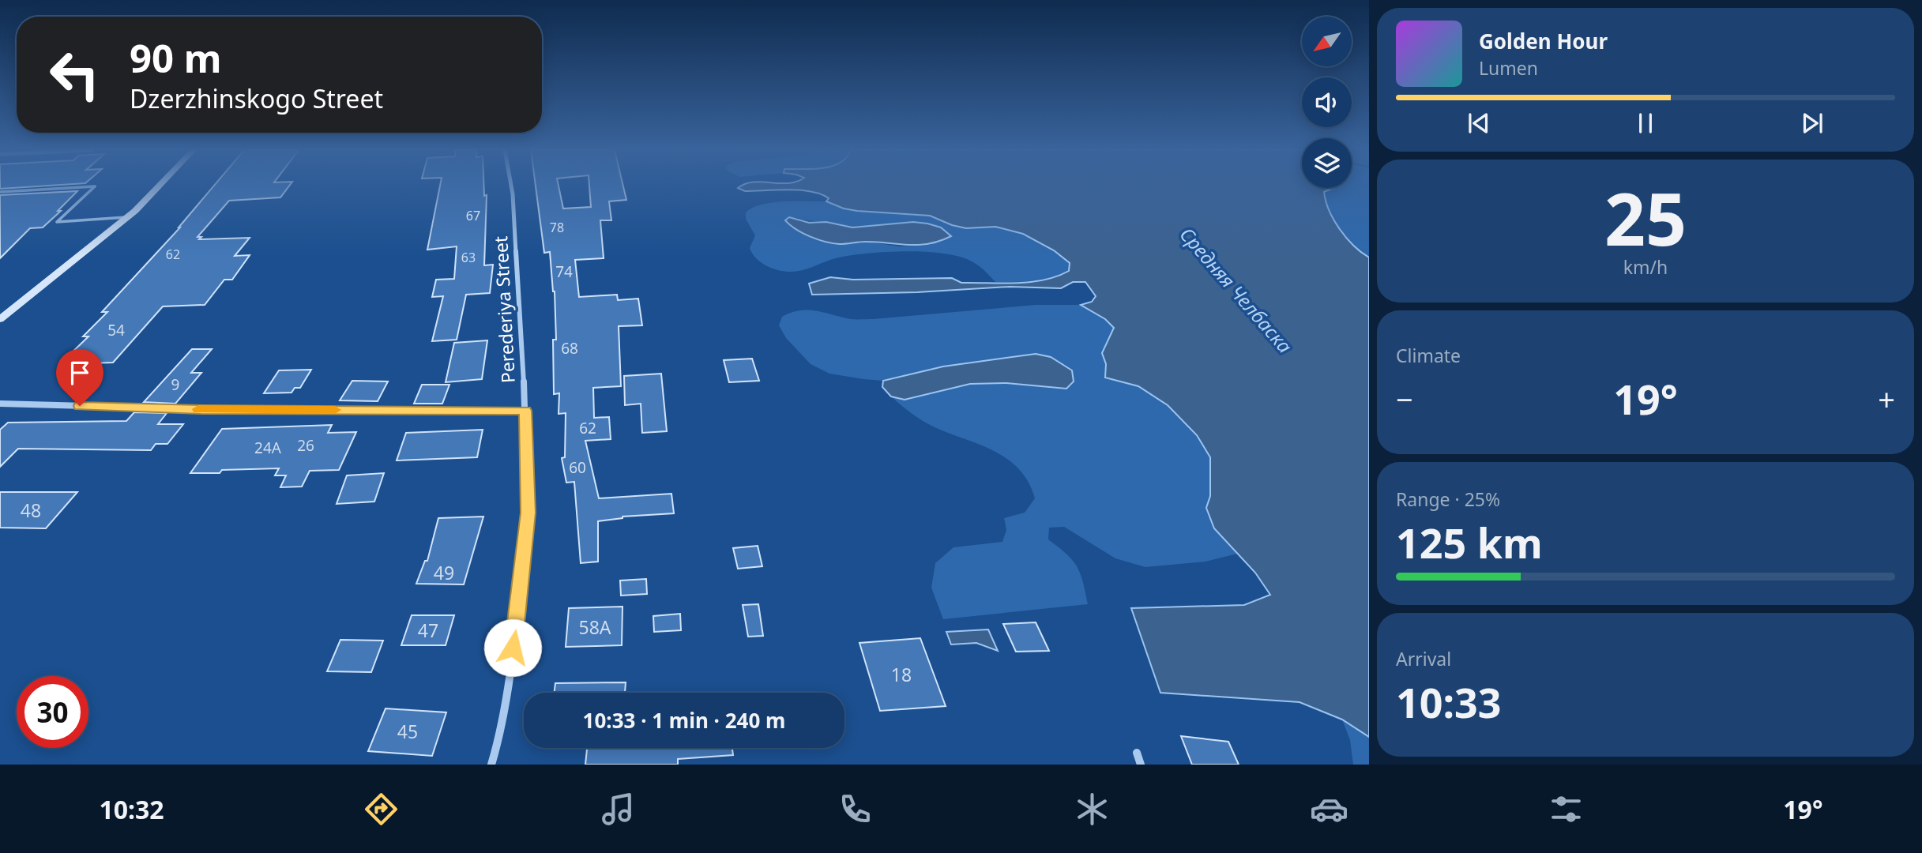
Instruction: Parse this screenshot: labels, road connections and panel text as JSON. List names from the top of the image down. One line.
{"streets":{"street":["Perederiya Street"]},"water":["Средняя Челбаска"],"house_numbers":["67","78","62","63","74","54","68","9","62","26","24А","60","48","49","58А","47","18","45"],"north":"bottom left","page":{"turn":["90 m","Dzerzhinskogo Street"],"song":["Golden Hour","Lumen"],"tile":[["25","km/h"],"Climate",["Range · 25%","125 km"],["Arrival","10:33"]],"heat":["−","19°","+"],"limit":"30","trip":"10:33 · 1 min · 240 m","tabs":["10:32","19°"]}}
